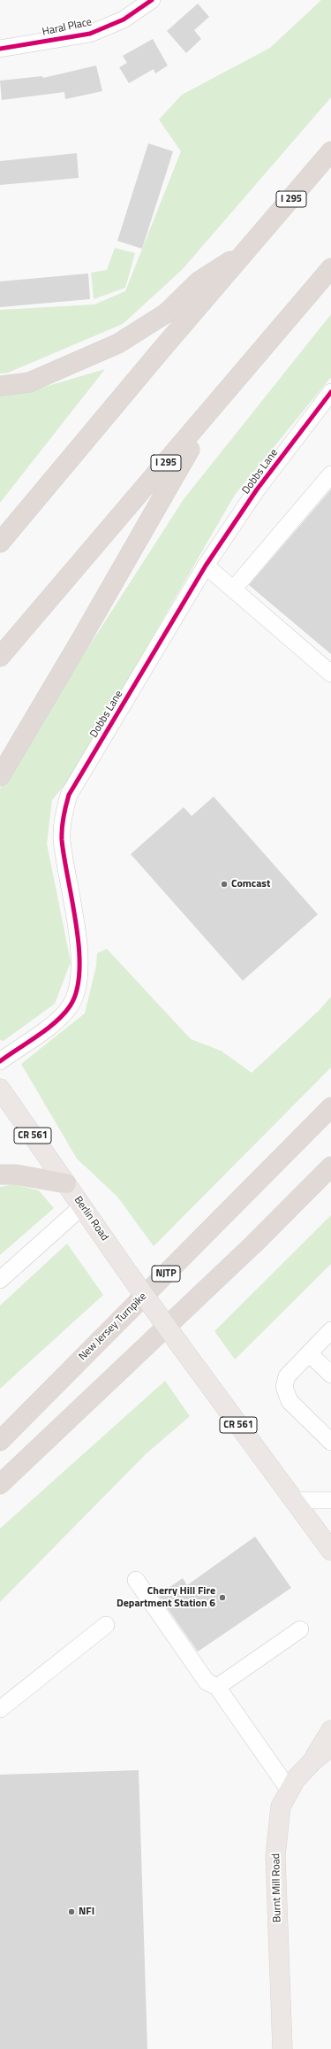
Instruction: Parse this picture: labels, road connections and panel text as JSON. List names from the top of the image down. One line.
{"streets":{"highway":["I 295","NJTP","New Jersey Turnpike"],"main road":["CR 561","Berlin Road","Burnt Mill Road"],"street":["Haral Place","Dobbs Lane"]},"crossings":[["CR 561","Berlin Road"]],"places":["Comcast","Cherry Hill Fire Department Station 6","NFI"]}
